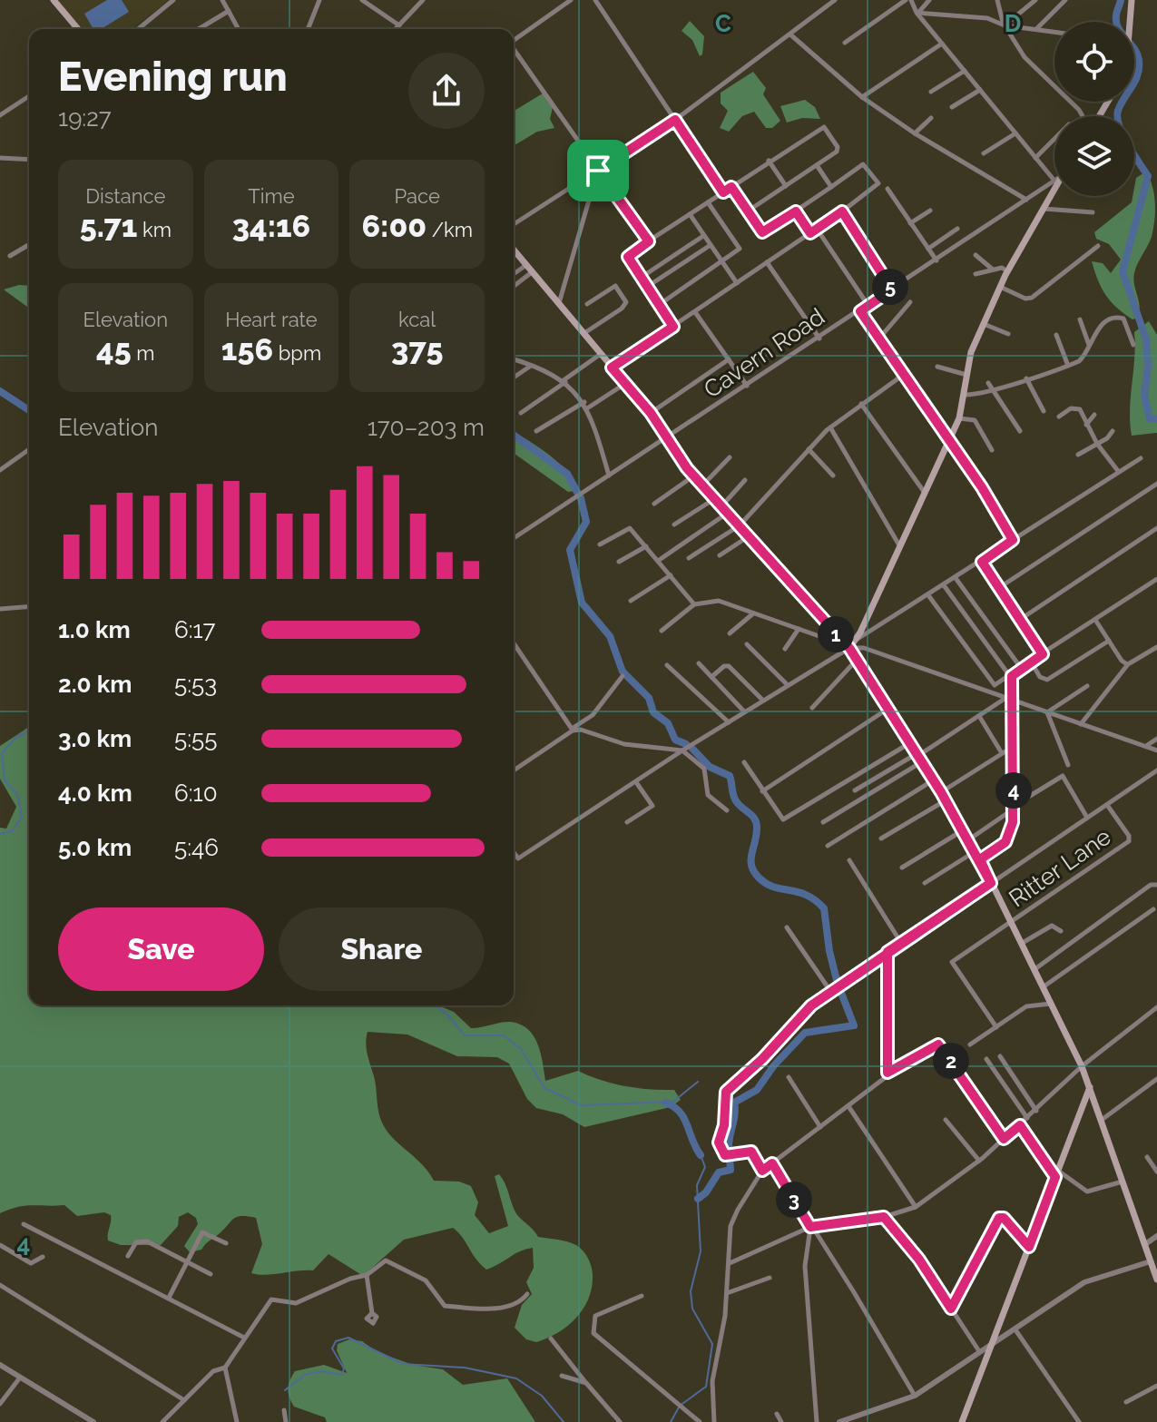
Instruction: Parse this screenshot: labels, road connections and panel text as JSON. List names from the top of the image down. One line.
{"streets":{"street":["Cavern Road","Ritter Lane"]},"page":{"heading":["Evening run","19:27"],"stats":[["Distance","5.71 km"],["Time","34:16"],["Pace","6:00 /km"],["Elevation","45 m"],["Heart rate","156 bpm"],["kcal","375"]],"pins":["5","1","4","2","3"],"chart":["Elevation","170–203 m"],"list":[{"name":"1.0 km","note":"6:17"},{"name":"2.0 km","note":"5:53"},{"name":"3.0 km","note":"5:55"},{"name":"4.0 km","note":"6:10"},{"name":"5.0 km","note":"5:46"}],"buttons":["Save","Share"]},"grid":{"columns":["C","D"],"rows":["4"]}}
